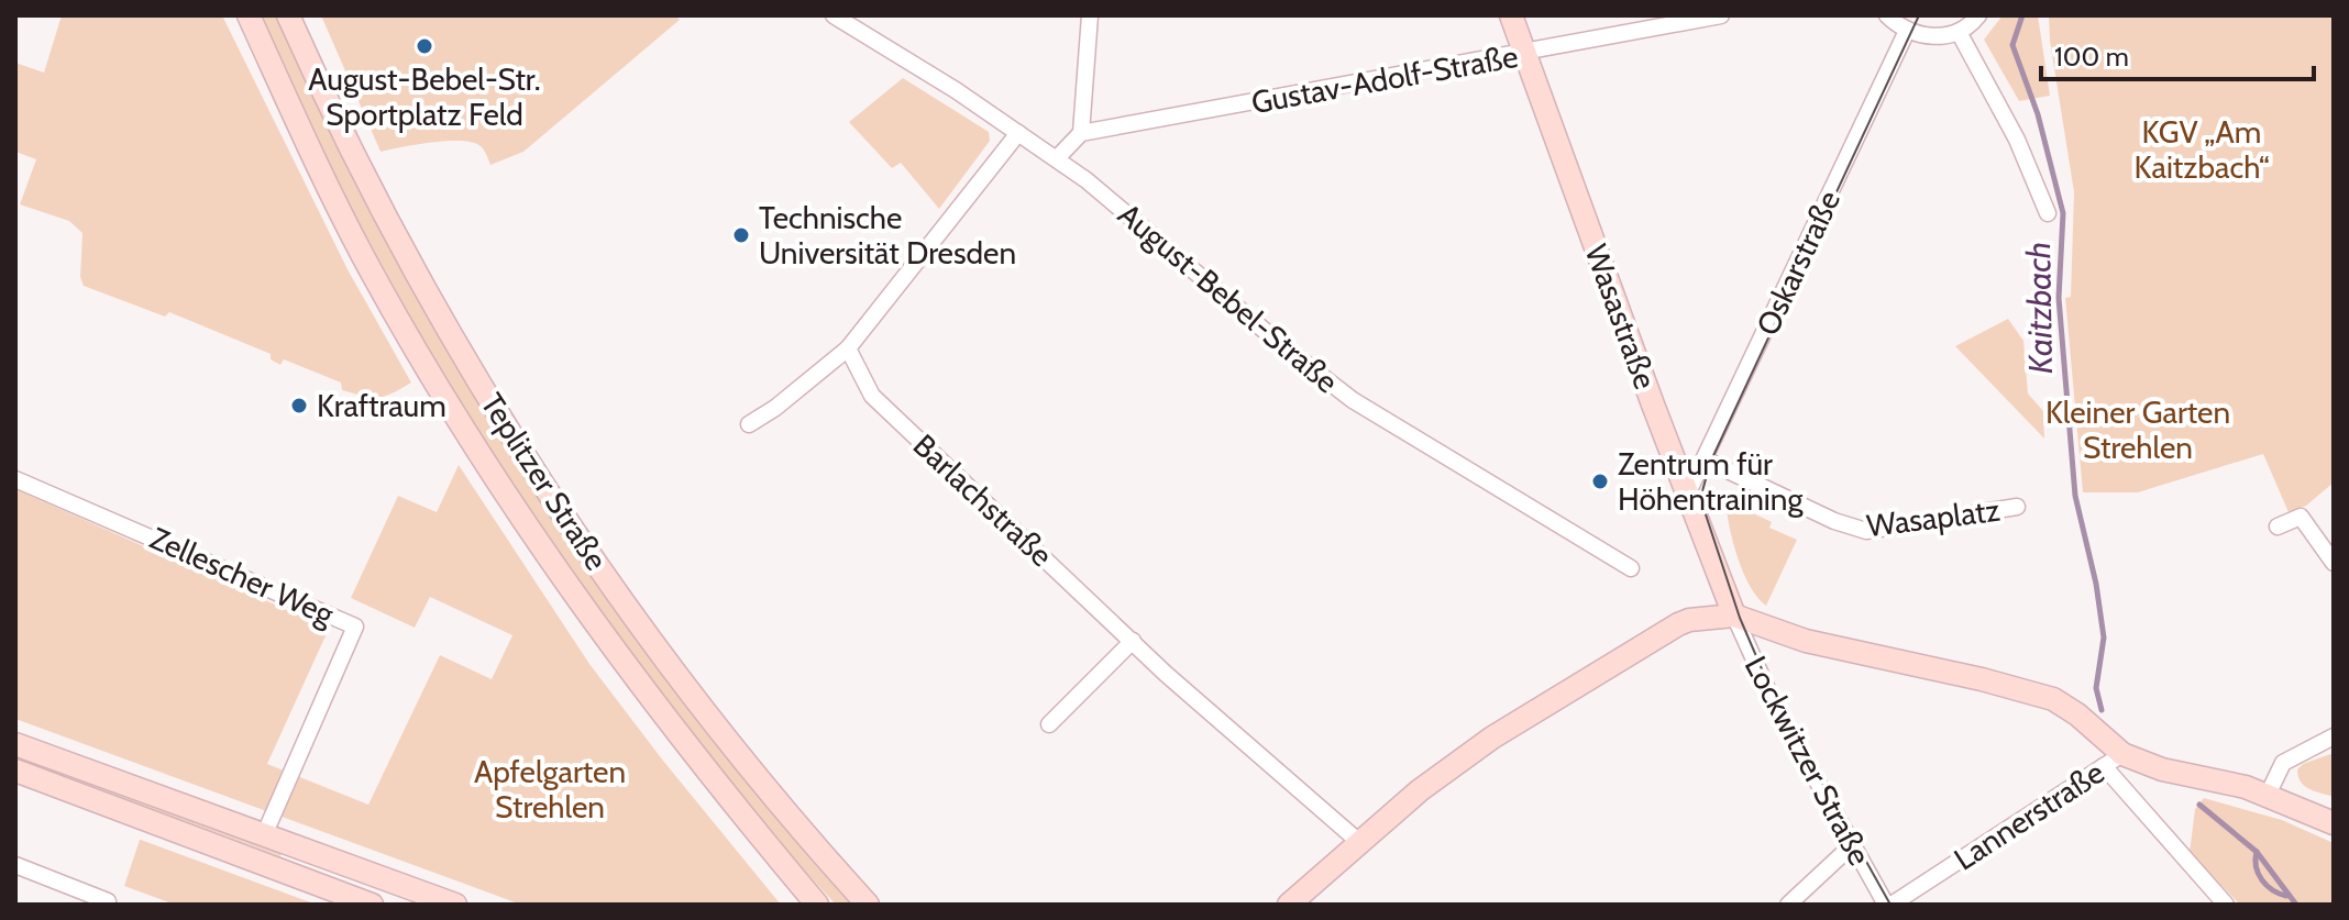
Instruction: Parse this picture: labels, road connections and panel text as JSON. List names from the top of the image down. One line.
{"streets":{"main road":["Wasastraße","Teplitzer Straße"],"street":["Gustav-Adolf-Straße","Oskarstraße","August-Bebel-Straße","Barlachstraße","Wasaplatz","Zellescher Weg","Lockwitzer Straße","Lannerstraße"]},"crossings":[["Gustav-Adolf-Straße","Wasastraße"],["Oskarstraße","Wasastraße"],["Oskarstraße","Wasaplatz"],["Wasastraße","Lockwitzer Straße"],["Lockwitzer Straße","Lannerstraße"]],"water":["Kaitzbach"],"parks":["KGV „Am Kaitzbach“","Kleiner Garten Strehlen","Apfelgarten Strehlen"],"places":["August-Bebel-Str. Sportplatz Feld","Technische Universität Dresden","Kraftraum","Zentrum für Höhentraining"],"scale_bar":"100 m"}
